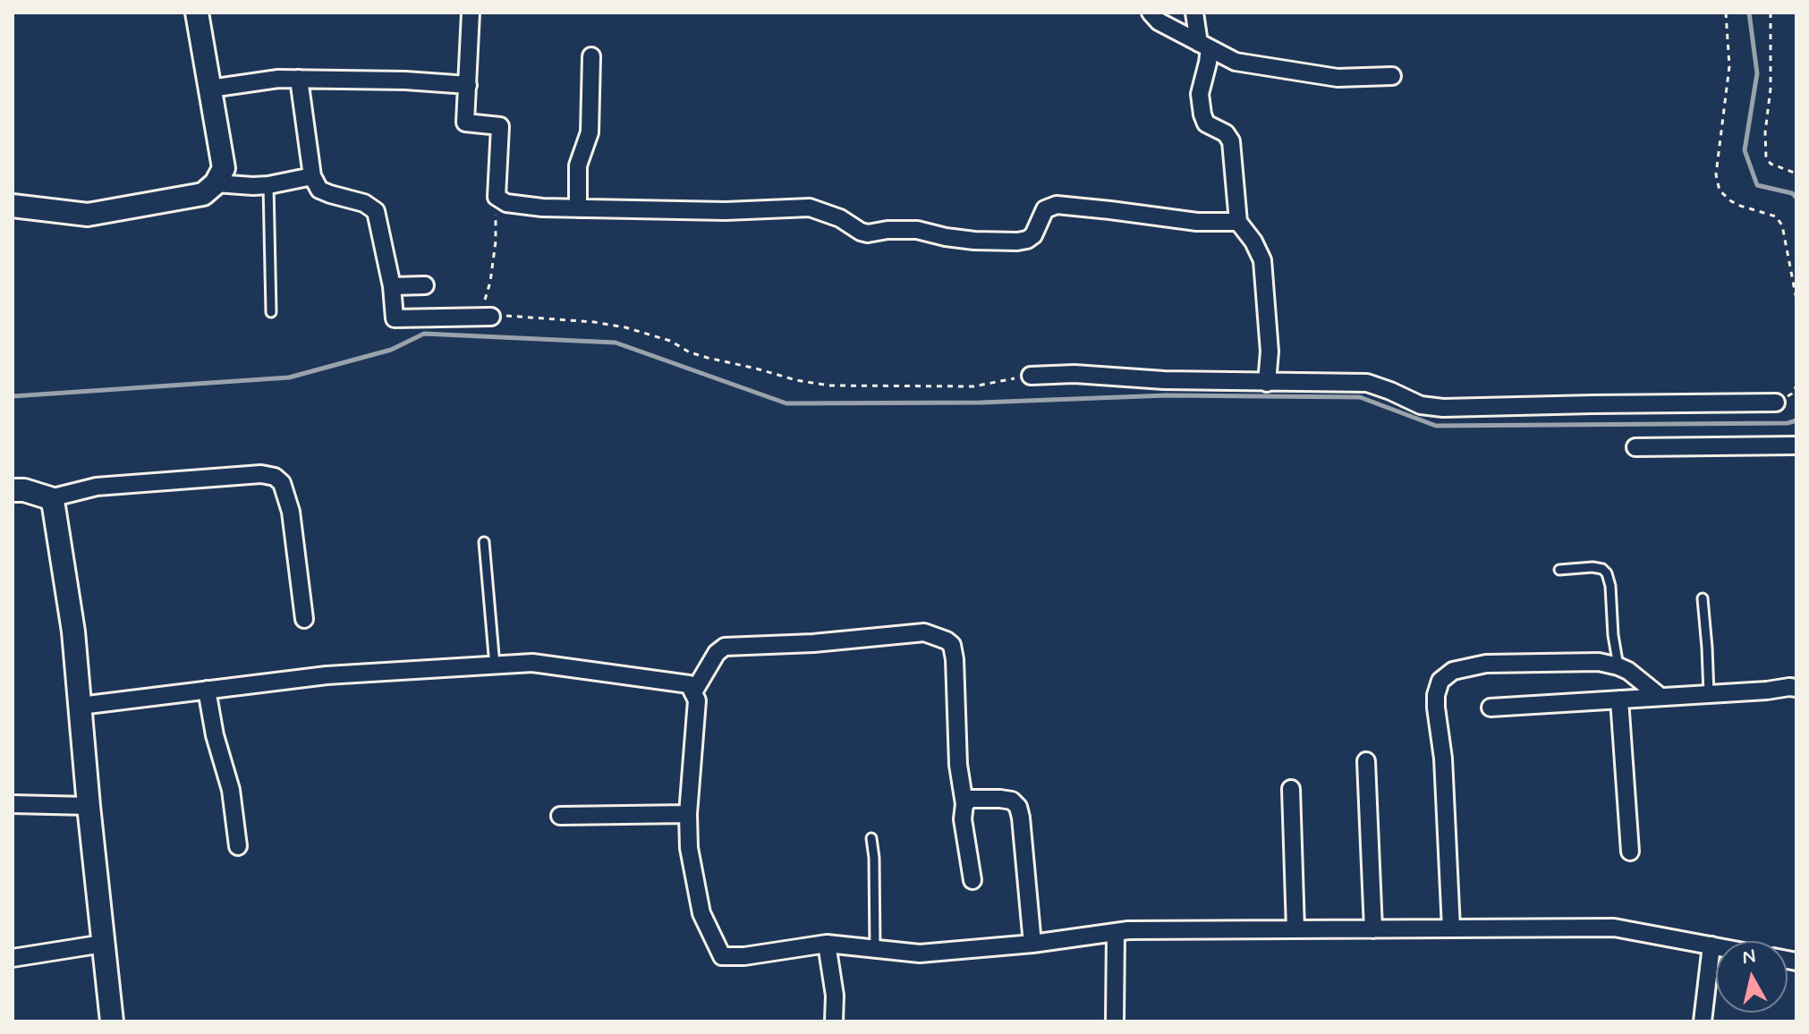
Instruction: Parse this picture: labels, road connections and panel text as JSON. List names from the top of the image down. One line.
{"north":"top"}
